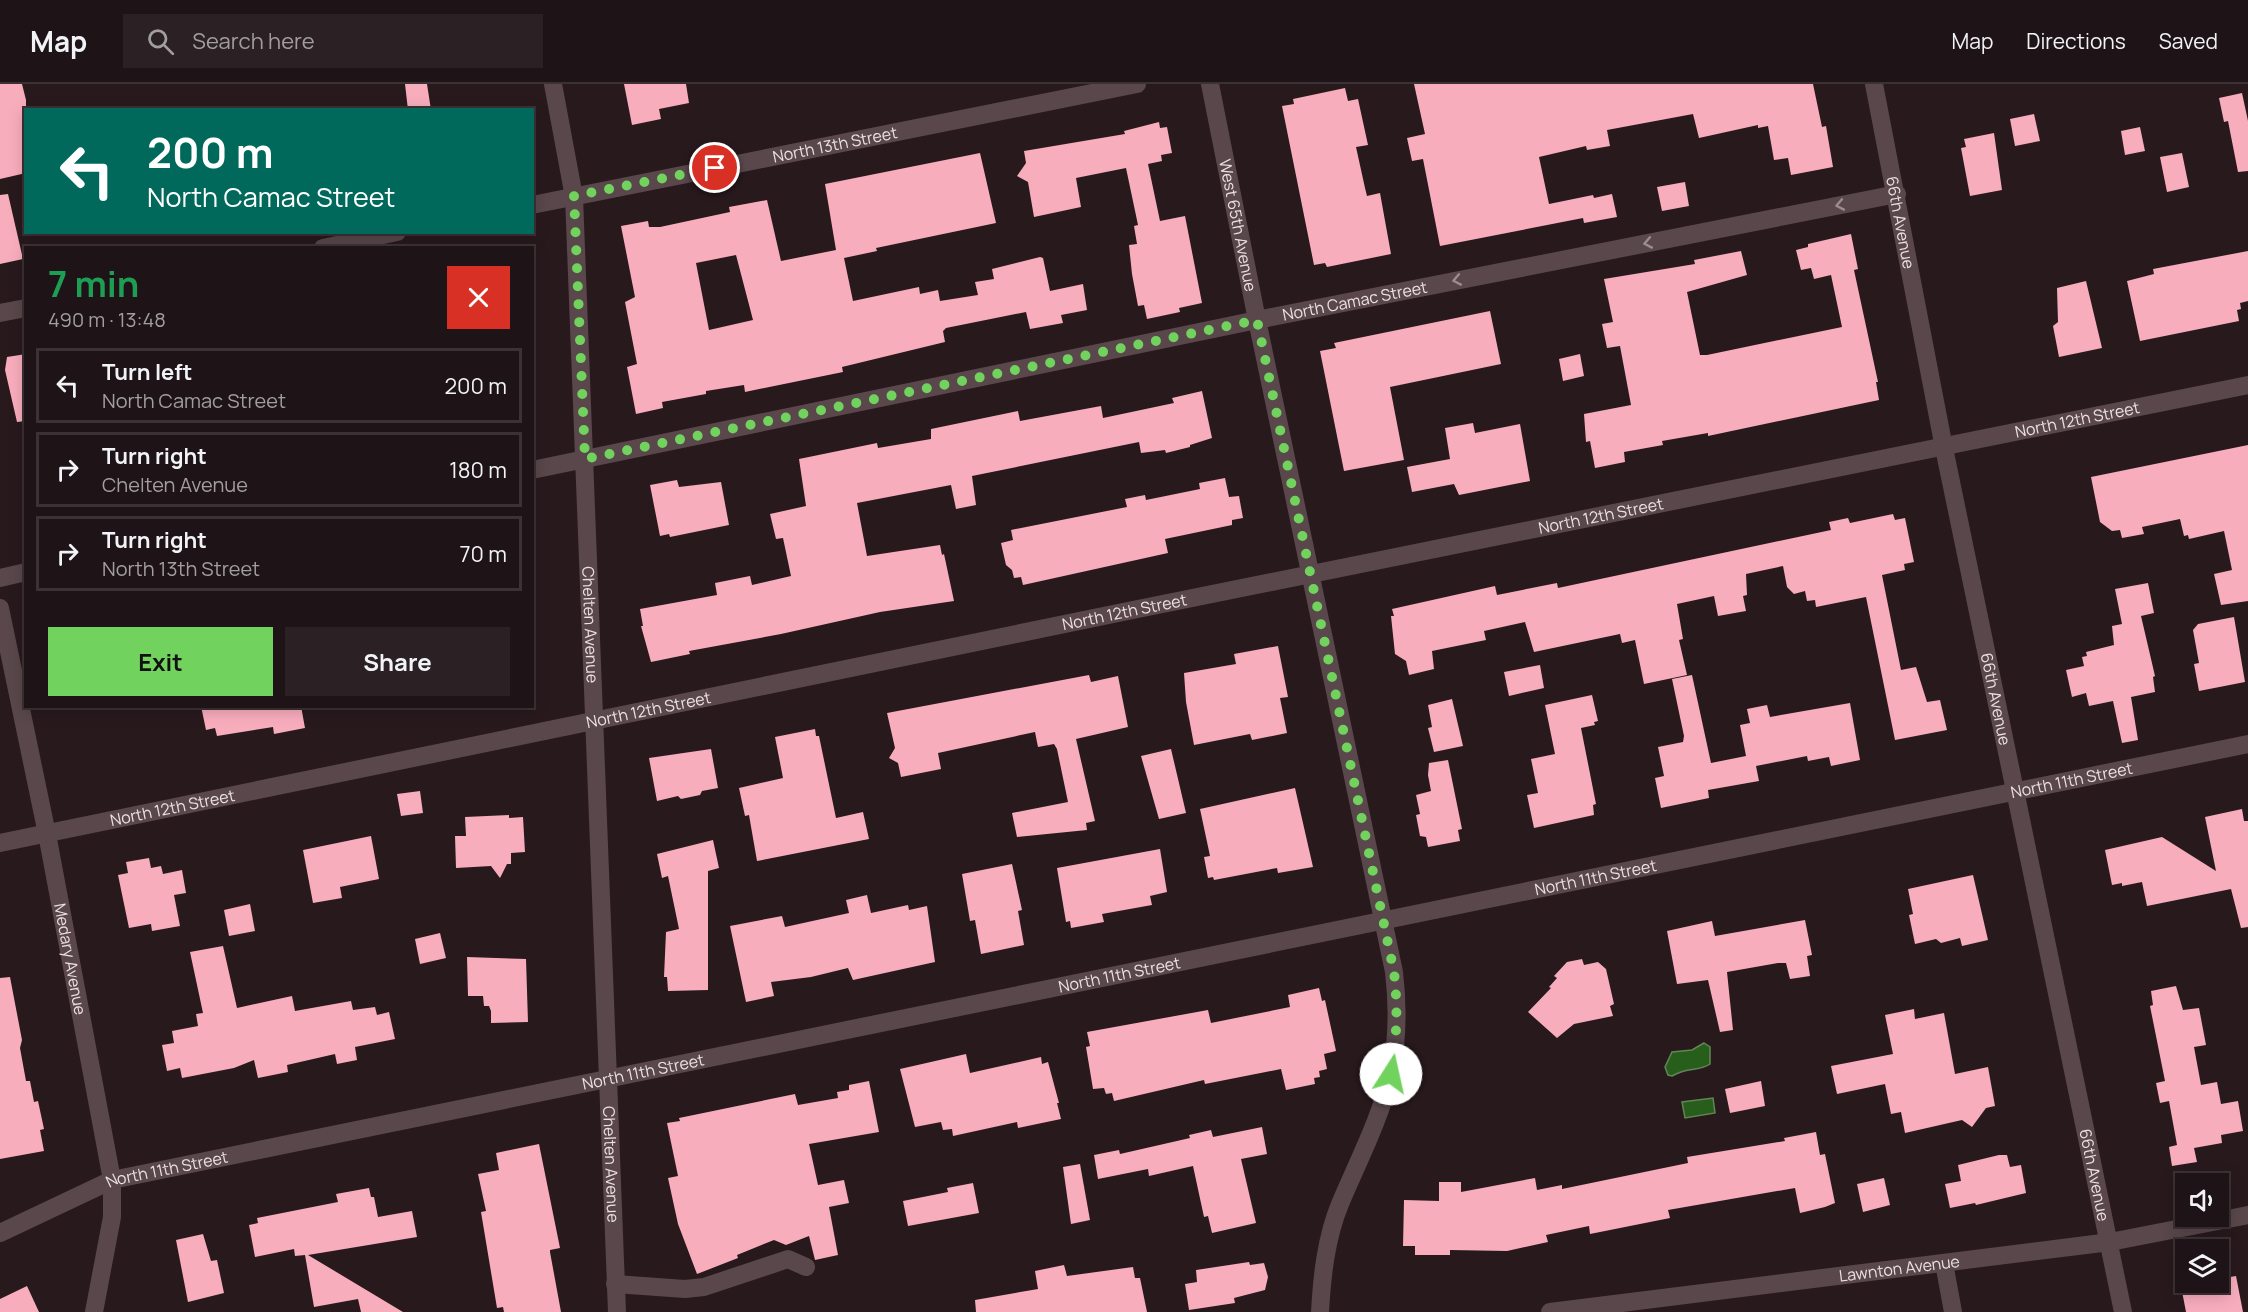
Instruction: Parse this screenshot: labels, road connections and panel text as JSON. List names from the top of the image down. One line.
{"streets":{"street":["North 13th Street","66th Avenue","West 65th Avenue","North Camac Street","North 12th Street","Chelten Avenue","North 11th Street","Medary Avenue","Lawnton Avenue"]},"crossings":[["North 13th Street","Chelten Avenue"],["66th Avenue","North Camac Street"],["66th Avenue","North 12th Street"],["66th Avenue","North 11th Street"],["66th Avenue","Lawnton Avenue"],["West 65th Avenue","North Camac Street"],["West 65th Avenue","North 12th Street"],["West 65th Avenue","North 11th Street"],["North Camac Street","Chelten Avenue"],["North 12th Street","Chelten Avenue"],["North 12th Street","Medary Avenue"],["Chelten Avenue","North 11th Street"],["North 11th Street","Medary Avenue"]],"one_way":["North Camac Street"],"page":{"header":"Map","search":"Search here","nav":["Map","Directions","Saved"],"turn":["200 m","North Camac Street"],"heading":["7 min","490 m · 13:48"],"list":[{"name":"Turn left","note":"North Camac Street","value":"200 m"},{"name":"Turn right","note":"Chelten Avenue","value":"180 m"},{"name":"Turn right","note":"North 13th Street","value":"70 m"}],"buttons":["Exit","Share"]}}
